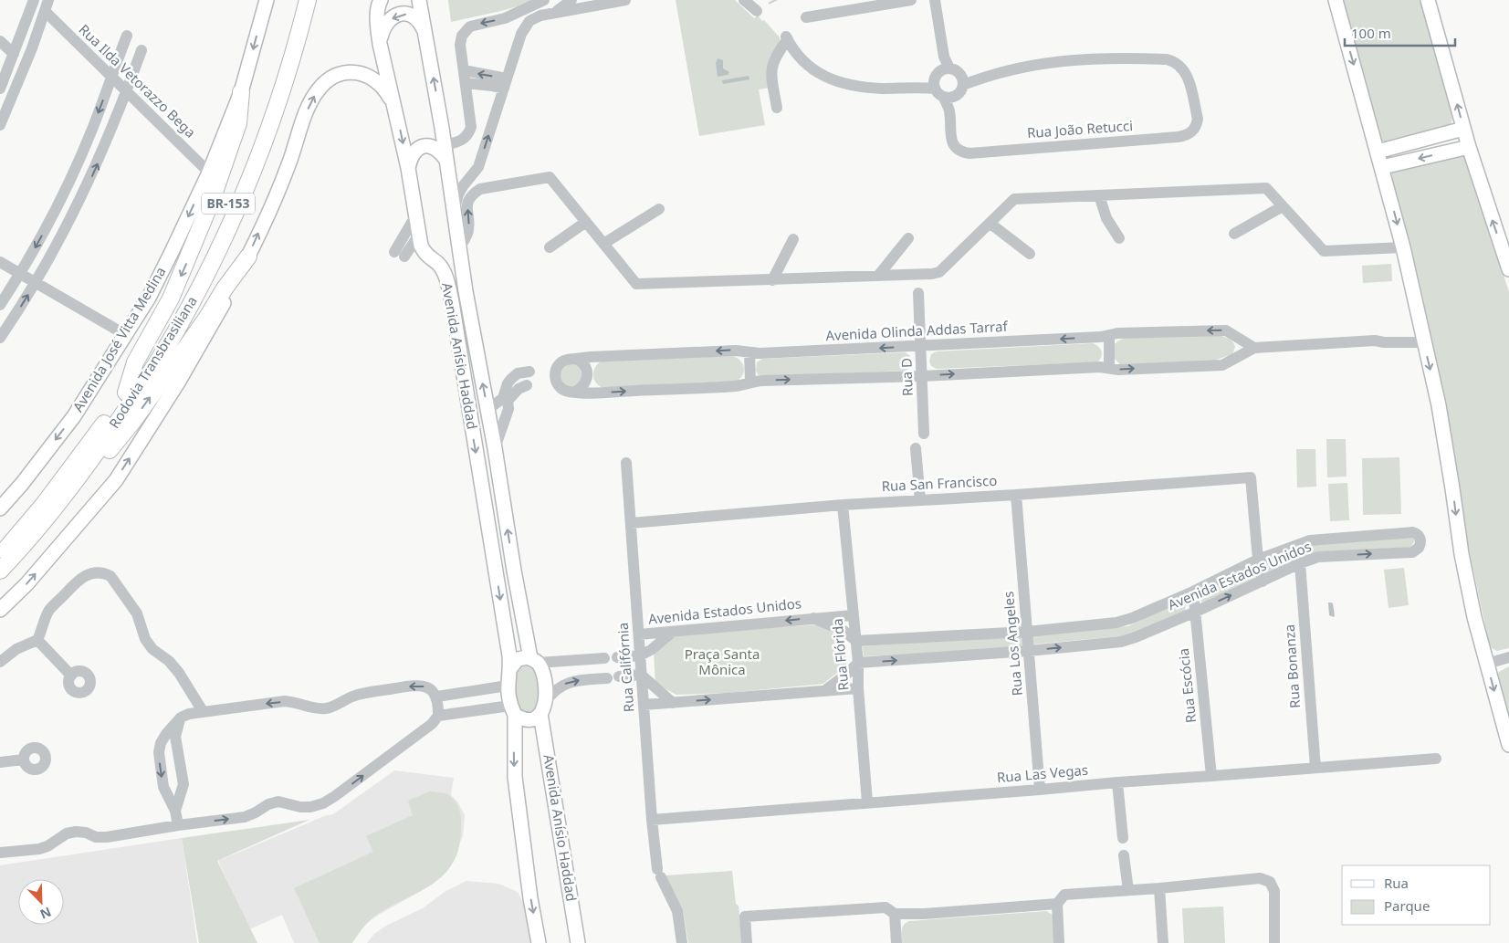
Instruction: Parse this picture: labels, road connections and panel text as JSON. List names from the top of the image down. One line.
{"streets":{"highway":["BR-153","Rodovia Transbrasiliana"],"main road":["Avenida José Vitta Medina","Avenida Anísio Haddad"],"street":["Rua Ilda Vetorazzo Bega","Rua João Retucci","Avenida Olinda Addas Tarraf","Rua D","Rua San Francisco","Avenida Estados Unidos","Rua Los Angeles","Rua Flórida","Rua Bonanza","Rua Califórnia","Rua Escócia","Rua Las Vegas"]},"crossings":[["Rua Ilda Vetorazzo Bega","Avenida José Vitta Medina"],["Avenida Olinda Addas Tarraf","Rua D"],["Rua San Francisco","Avenida Estados Unidos"],["Rua San Francisco","Rua Los Angeles"],["Rua San Francisco","Rua Flórida"],["Rua San Francisco","Rua Califórnia"],["Avenida Estados Unidos","Rua Los Angeles"],["Avenida Estados Unidos","Rua Flórida"],["Avenida Estados Unidos","Rua Bonanza"],["Avenida Estados Unidos","Rua Califórnia"],["Avenida Estados Unidos","Rua Escócia"],["Rua Los Angeles","Rua Las Vegas"],["Rua Flórida","Rua Las Vegas"],["Rua Bonanza","Rua Las Vegas"],["Rua Califórnia","Rua Las Vegas"],["Rua Escócia","Rua Las Vegas"]],"parks":["Praça Santa Mônica"],"legend":["Rua","Parque"],"scale_bar":"100 m","north":"bottom right"}
